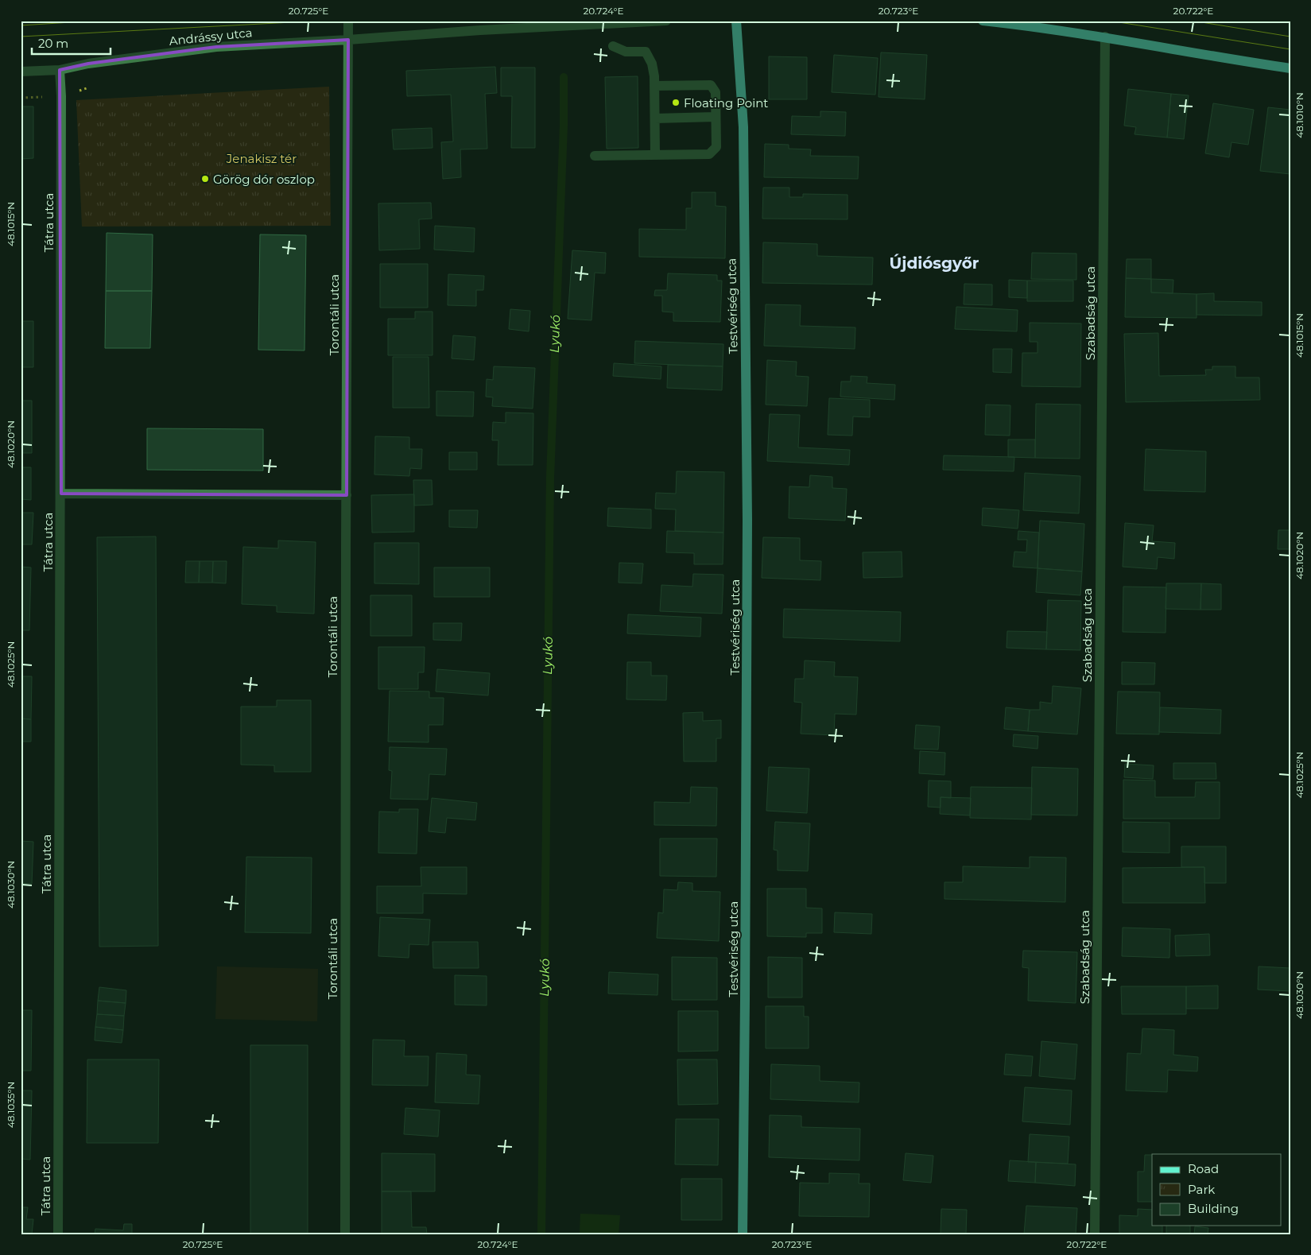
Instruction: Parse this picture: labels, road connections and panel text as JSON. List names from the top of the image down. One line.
{"streets":{"main road":["Testvériség utca"],"street":["Andrássy utca","Tátra utca","Szabadság utca","Torontáli utca"]},"crossings":[["Andrássy utca","Tátra utca"],["Andrássy utca","Torontáli utca"]],"districts":["Újdiósgyőr"],"water":["Lyukó"],"parks":["Jenakisz tér"],"places":["Floating Point","Görög dór oszlop"],"legend":["Road","Park","Building"],"scale_bar":"20 m","coordinates":["20.725°E","20.724°E","20.723°E","20.722°E","48.1010°N","48.1015°N","48.1020°N","48.1025°N","48.1030°N","48.1035°N"]}
